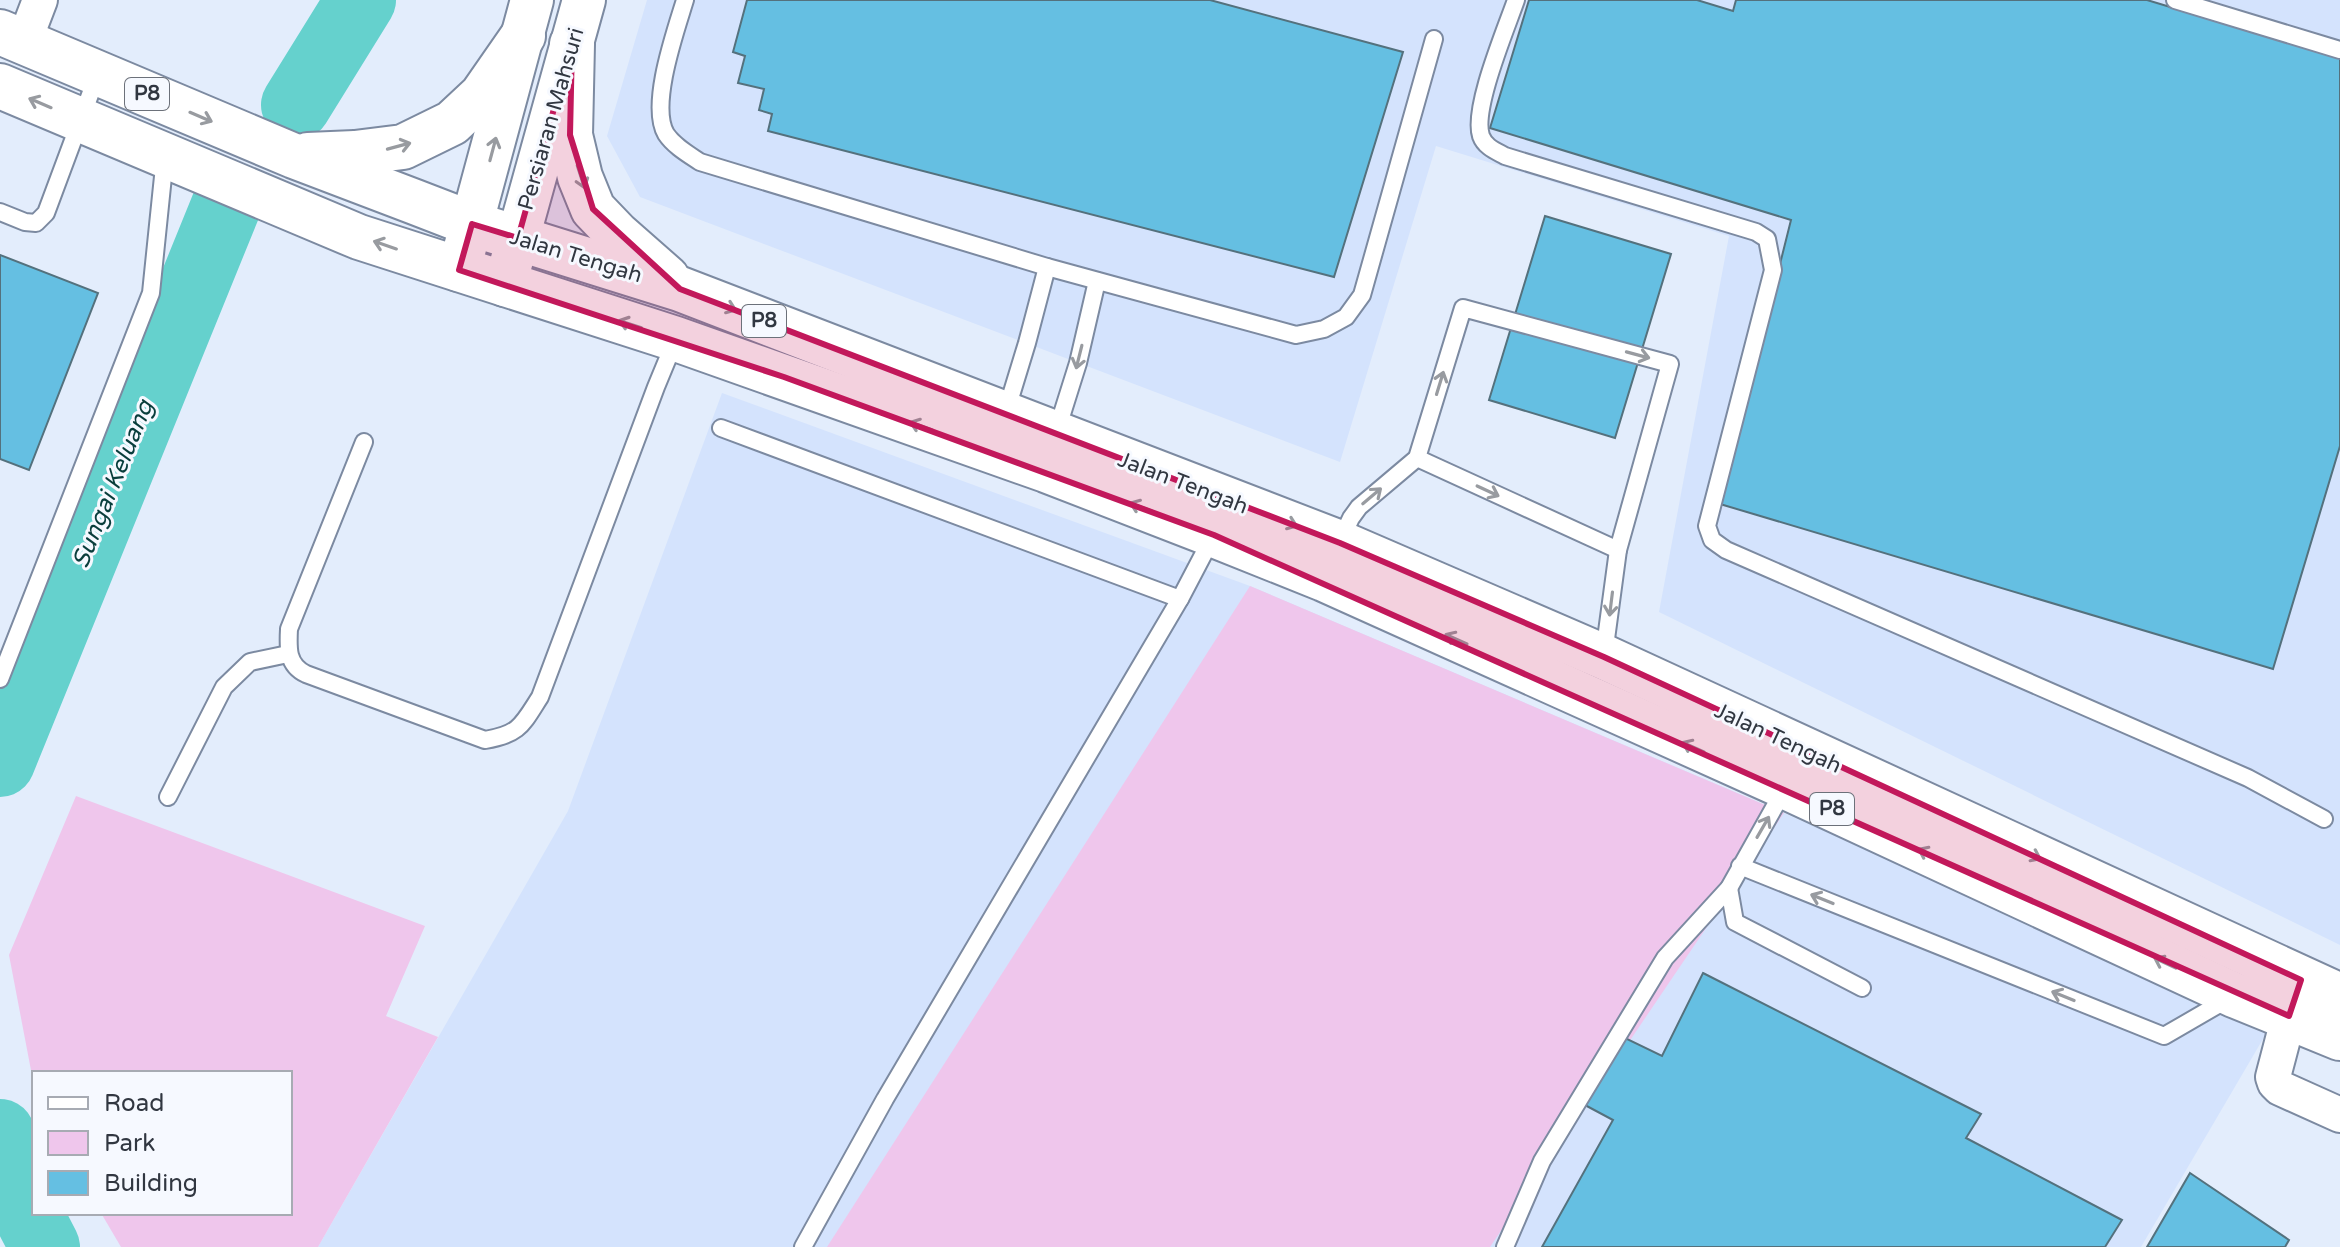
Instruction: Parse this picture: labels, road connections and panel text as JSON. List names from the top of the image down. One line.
{"streets":{"main road":["P8","Jalan Tengah"],"street":["Persiaran Mahsuri"]},"crossings":[["Persiaran Mahsuri","Jalan Tengah"]],"water":["Sungai Keluang"],"legend":["Road","Park","Building"]}
